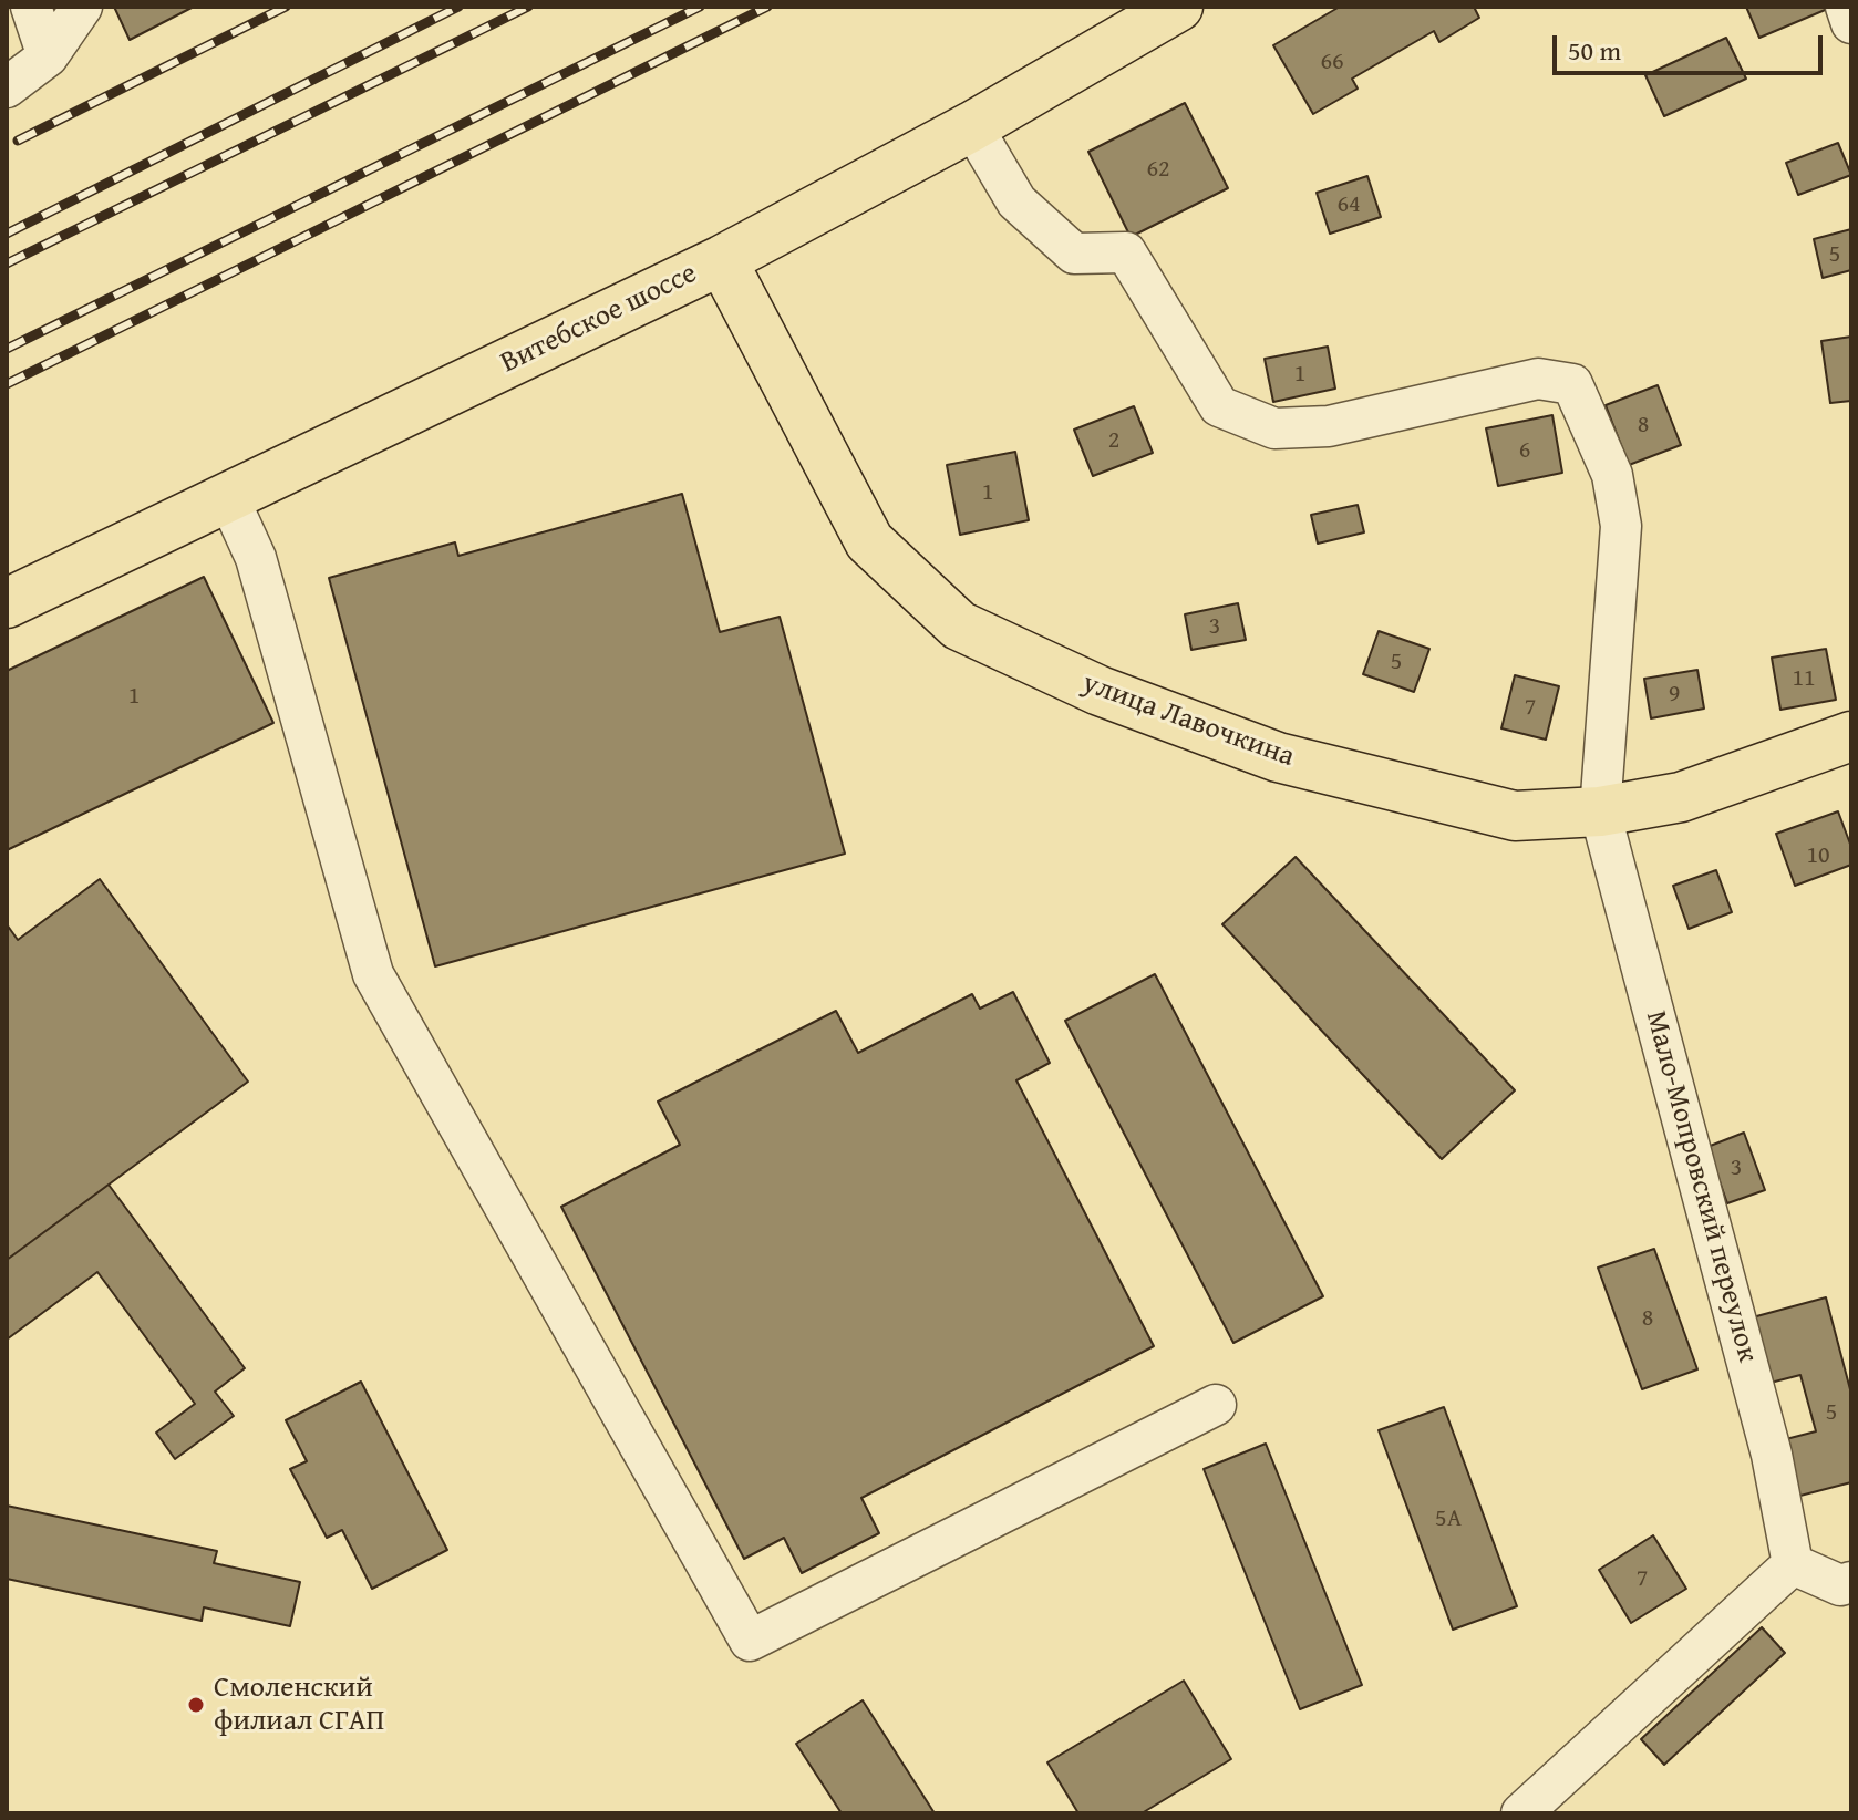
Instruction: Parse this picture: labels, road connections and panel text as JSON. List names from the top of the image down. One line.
{"streets":{"main road":["Витебское шоссе","улица Лавочкина"],"street":["Мало-Мопровский переулок"]},"crossings":[["Витебское шоссе","улица Лавочкина"],["Витебское шоссе","Мало-Мопровский переулок"],["улица Лавочкина","Мало-Мопровский переулок"]],"places":["Смоленский филиал СГАП"],"house_numbers":["66","62","64","5","1","8","2","6","1","3","5","11","9","1","7","10","3","8","5","5А","7"],"scale_bar":"50 m"}
